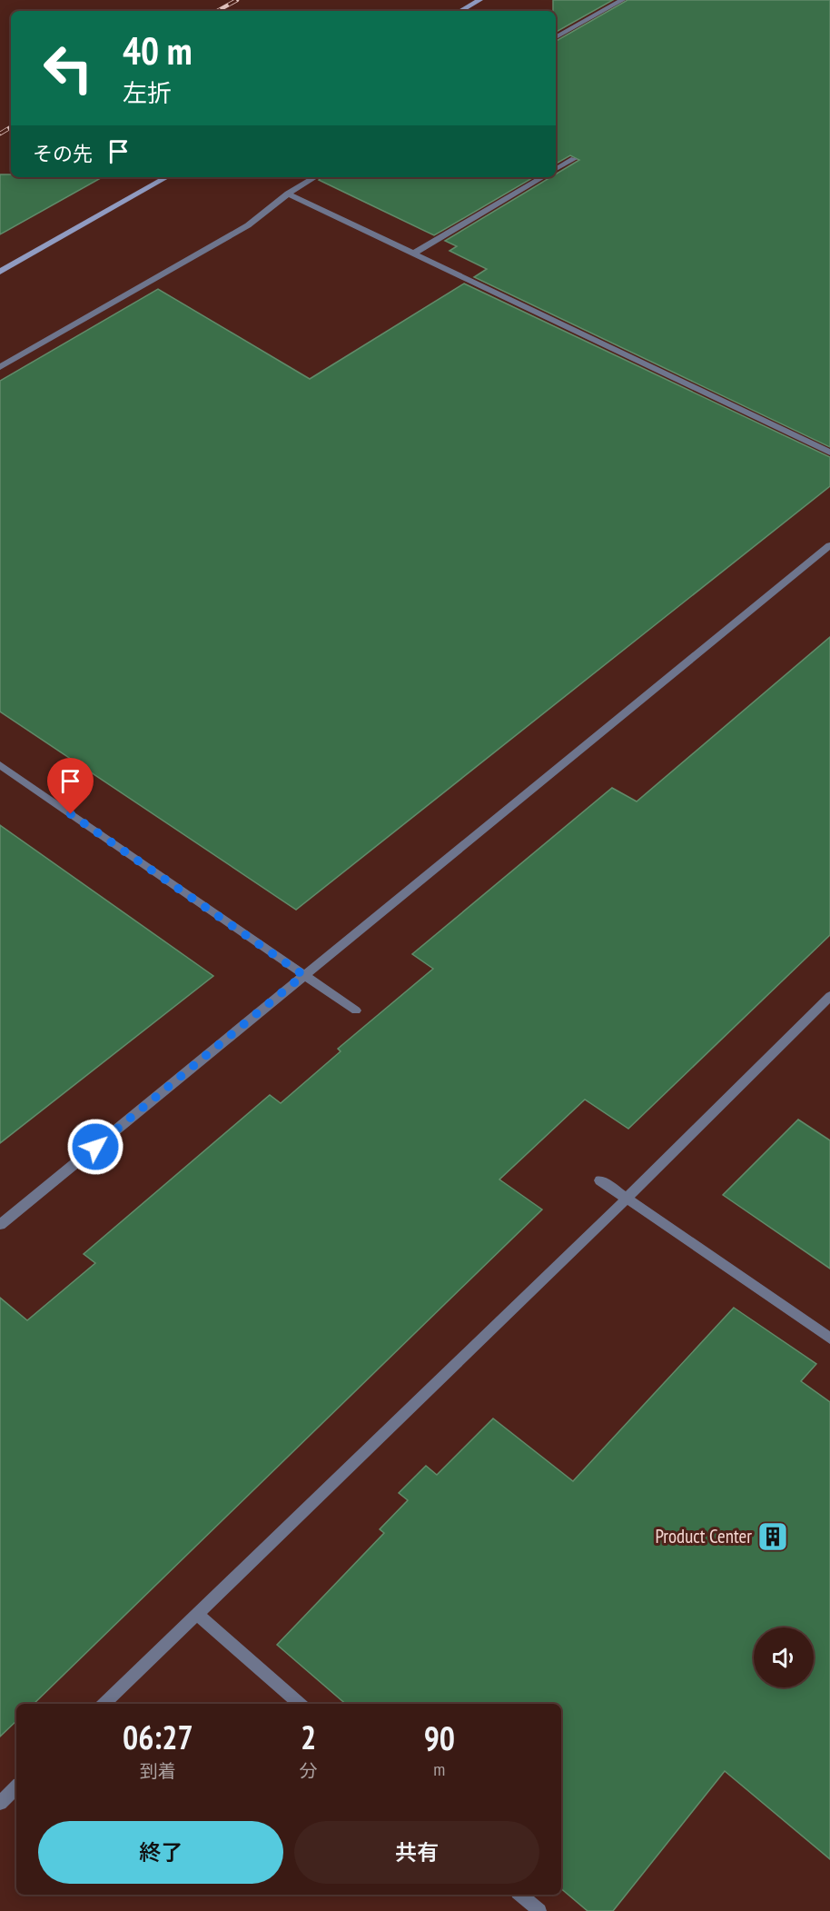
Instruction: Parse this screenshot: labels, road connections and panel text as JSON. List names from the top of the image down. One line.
{"places":{"building":["Product Center"]},"page":{"turn":["40 m","左折"],"then":"その先","eta":["06:27","到着","2","分","90","m"],"buttons":["終了","共有"]}}
